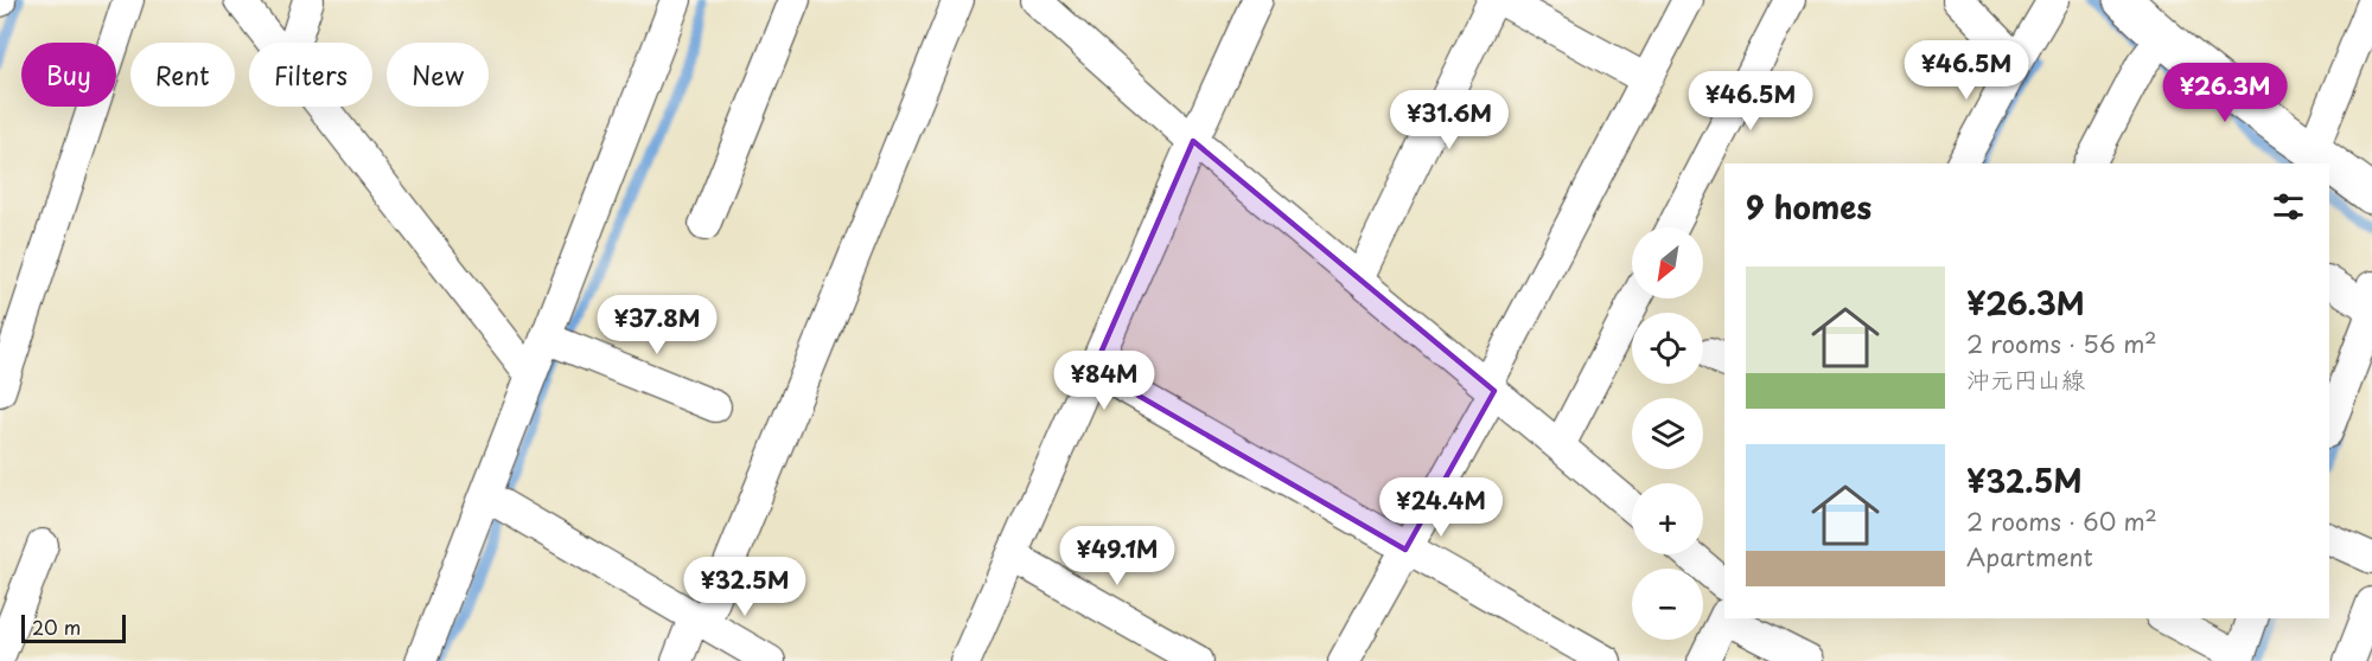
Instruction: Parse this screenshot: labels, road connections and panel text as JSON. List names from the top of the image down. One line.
{"scale_bar":"20 m","north":"bottom left","page":{"price":["¥46.5M","¥26.3M","¥46.5M","¥31.6M","¥37.8M","¥84M","¥24.4M","¥49.1M","¥32.5M"],"chip":["Buy","Rent","Filters","New"],"heading":"9 homes","map_buttons":["+","−"],"list":[{"name":"¥26.3M","note":"2 rooms · 56 m² · 沖元円山線"},{"name":"¥32.5M","note":"2 rooms · 60 m² · Apartment"}],"scale":"20 m"}}
